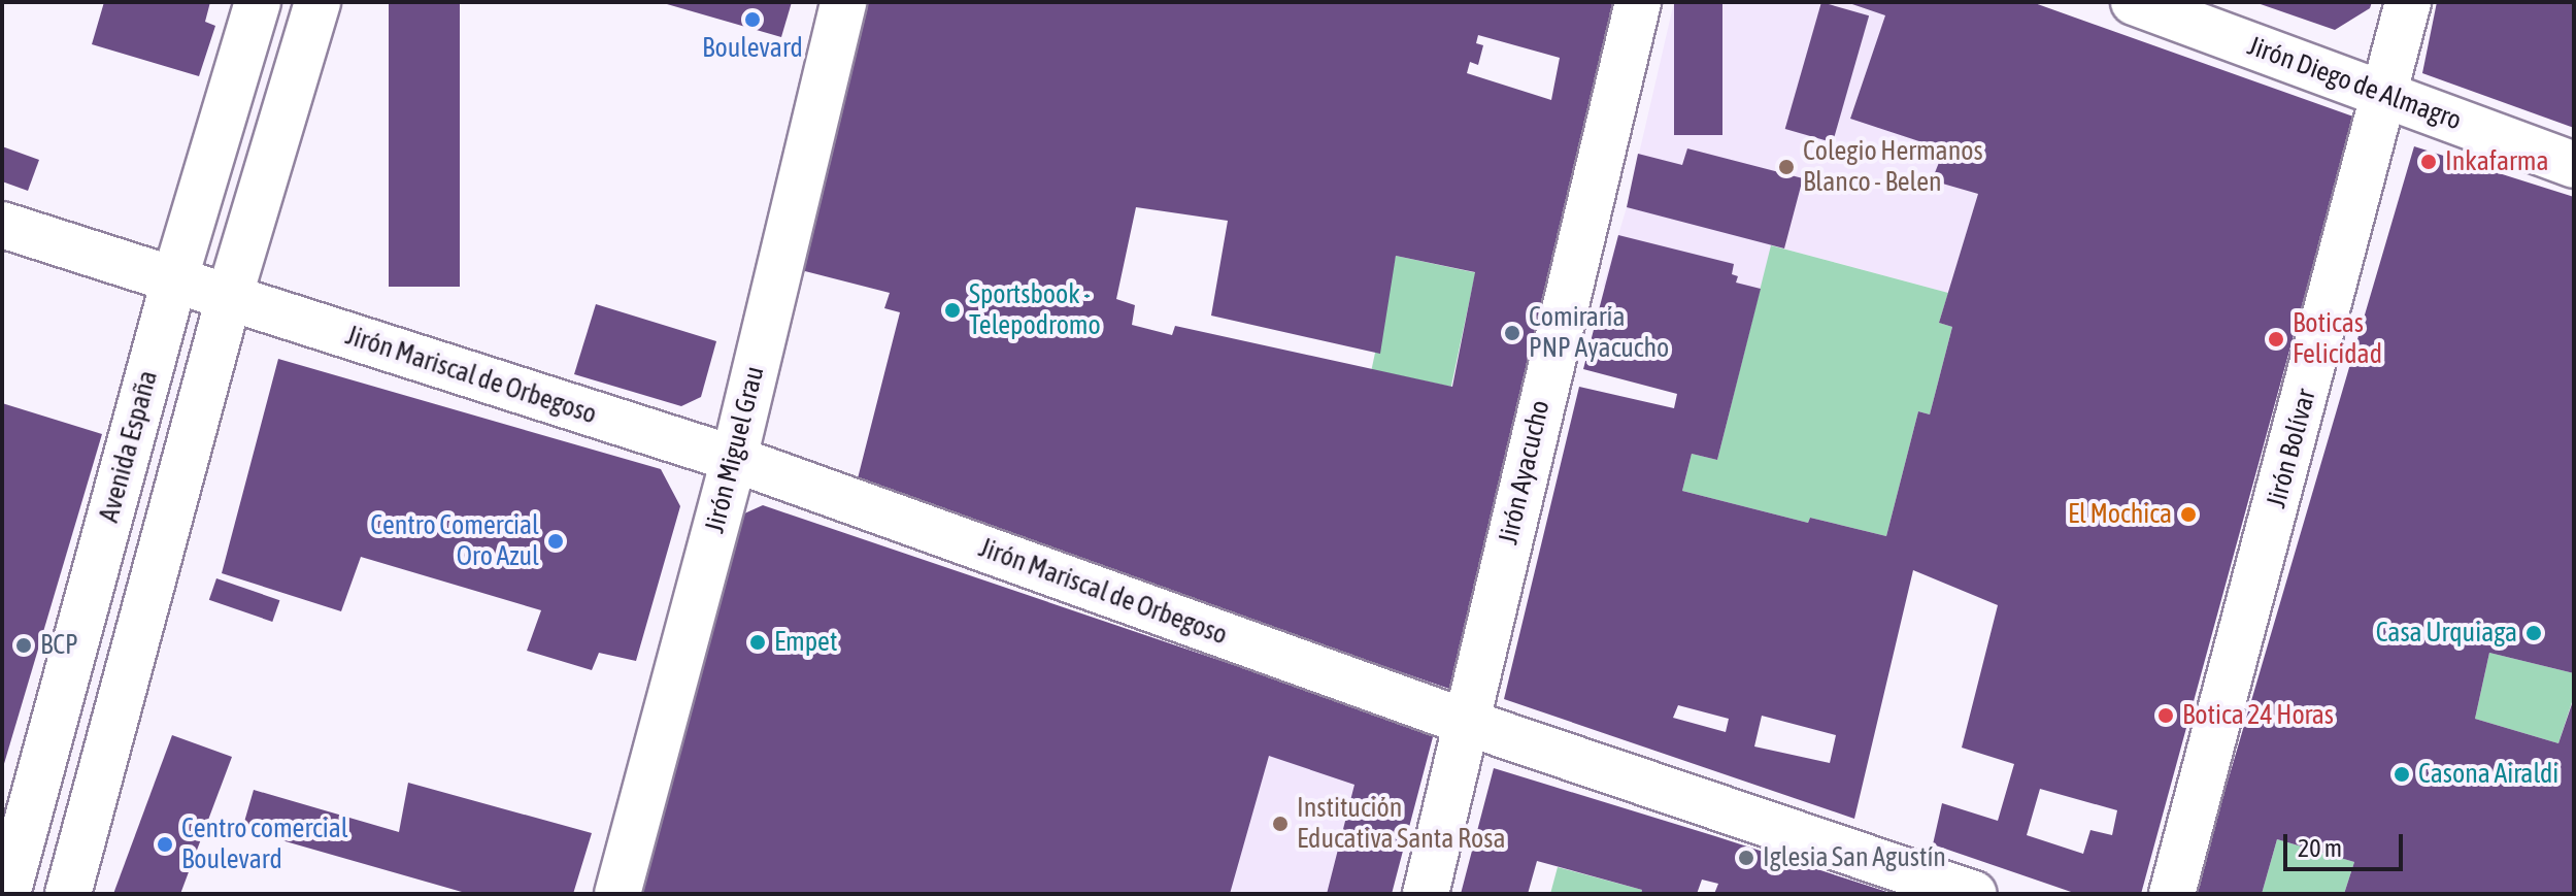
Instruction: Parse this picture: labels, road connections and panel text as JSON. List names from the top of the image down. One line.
{"streets":{"street":["Jirón Diego de Almagro","Jirón Mariscal de Orbegoso","Avenida España","Jirón Bolívar","Jirón Miguel Grau","Jirón Ayacucho"]},"crossings":[["Jirón Diego de Almagro","Jirón Bolívar"],["Jirón Mariscal de Orbegoso","Avenida España"],["Jirón Mariscal de Orbegoso","Jirón Miguel Grau"],["Jirón Mariscal de Orbegoso","Jirón Ayacucho"]],"places":["Boulevard","Inkafarma","Colegio Hermanos Blanco - Belen","Sportsbook - Telepodromo","Comiraría PNP Ayacucho","Boticas Felicidad","El Mochica","Centro Comercial Oro Azul","Casa Urquiaga","Empet","BCP","Botica 24 Horas","Casona Airaldi","Institución Educativa Santa Rosa","Centro comercial Boulevard","Iglesia San Agustín"],"scale_bar":"20 m"}
